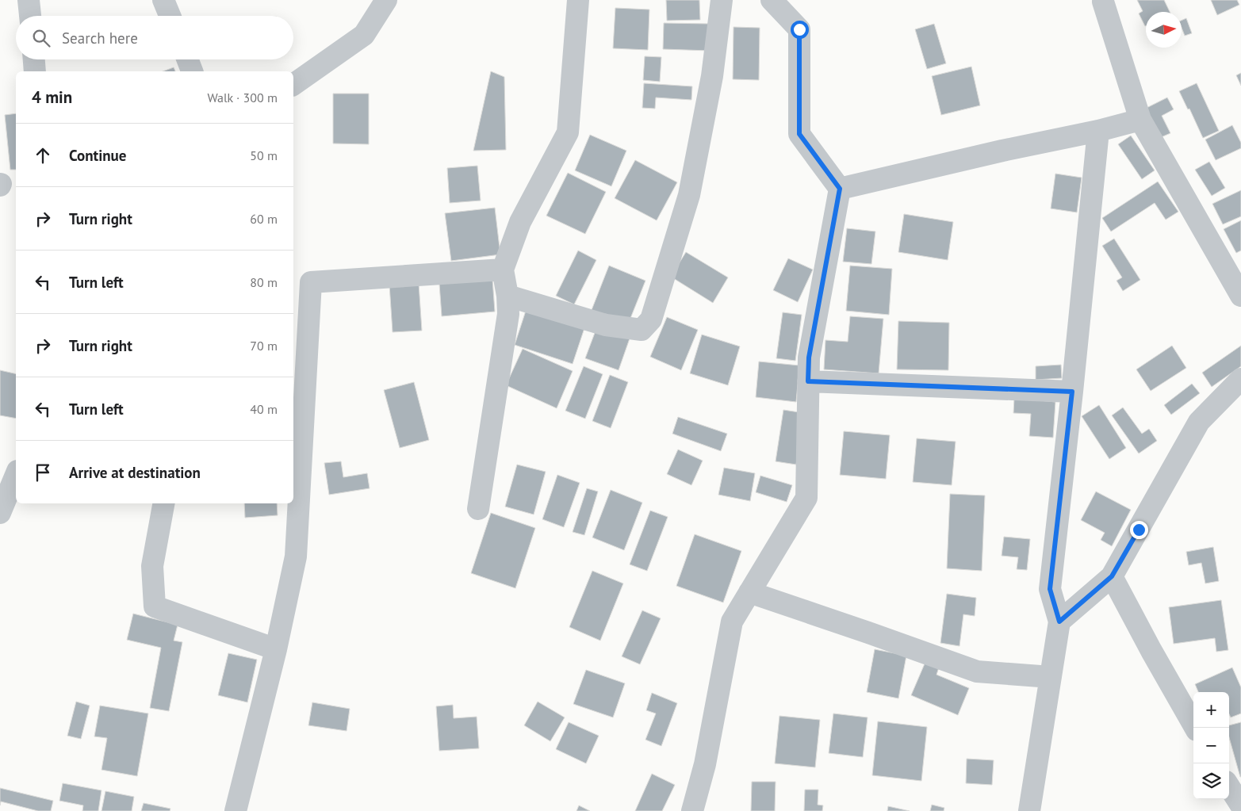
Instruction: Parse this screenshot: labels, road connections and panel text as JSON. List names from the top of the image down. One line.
{"north":"right","page":{"search":"Search here","heading":["4 min","Walk · 300 m"],"list":[["Continue","50 m"],["Turn right","60 m"],["Turn left","80 m"],["Turn right","70 m"],["Turn left","40 m"],"Arrive at destination"],"map_buttons":["+","−"]}}
